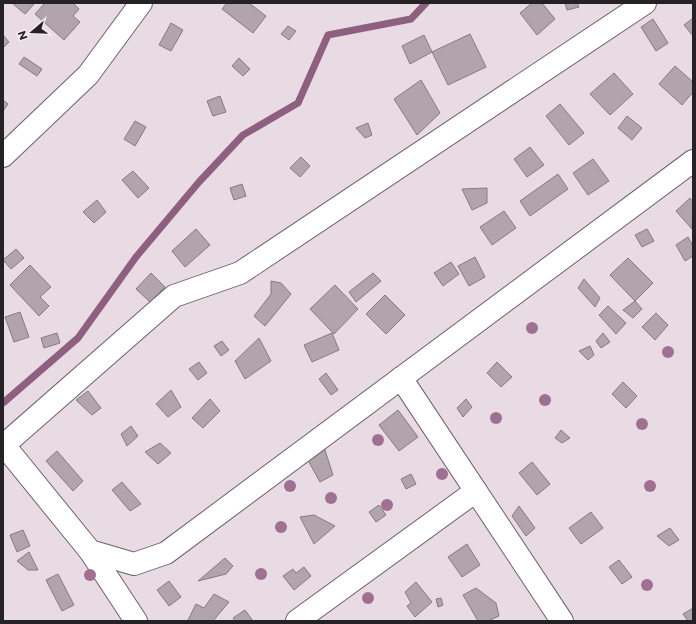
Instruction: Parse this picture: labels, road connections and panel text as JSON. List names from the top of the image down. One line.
{"north":"left"}
